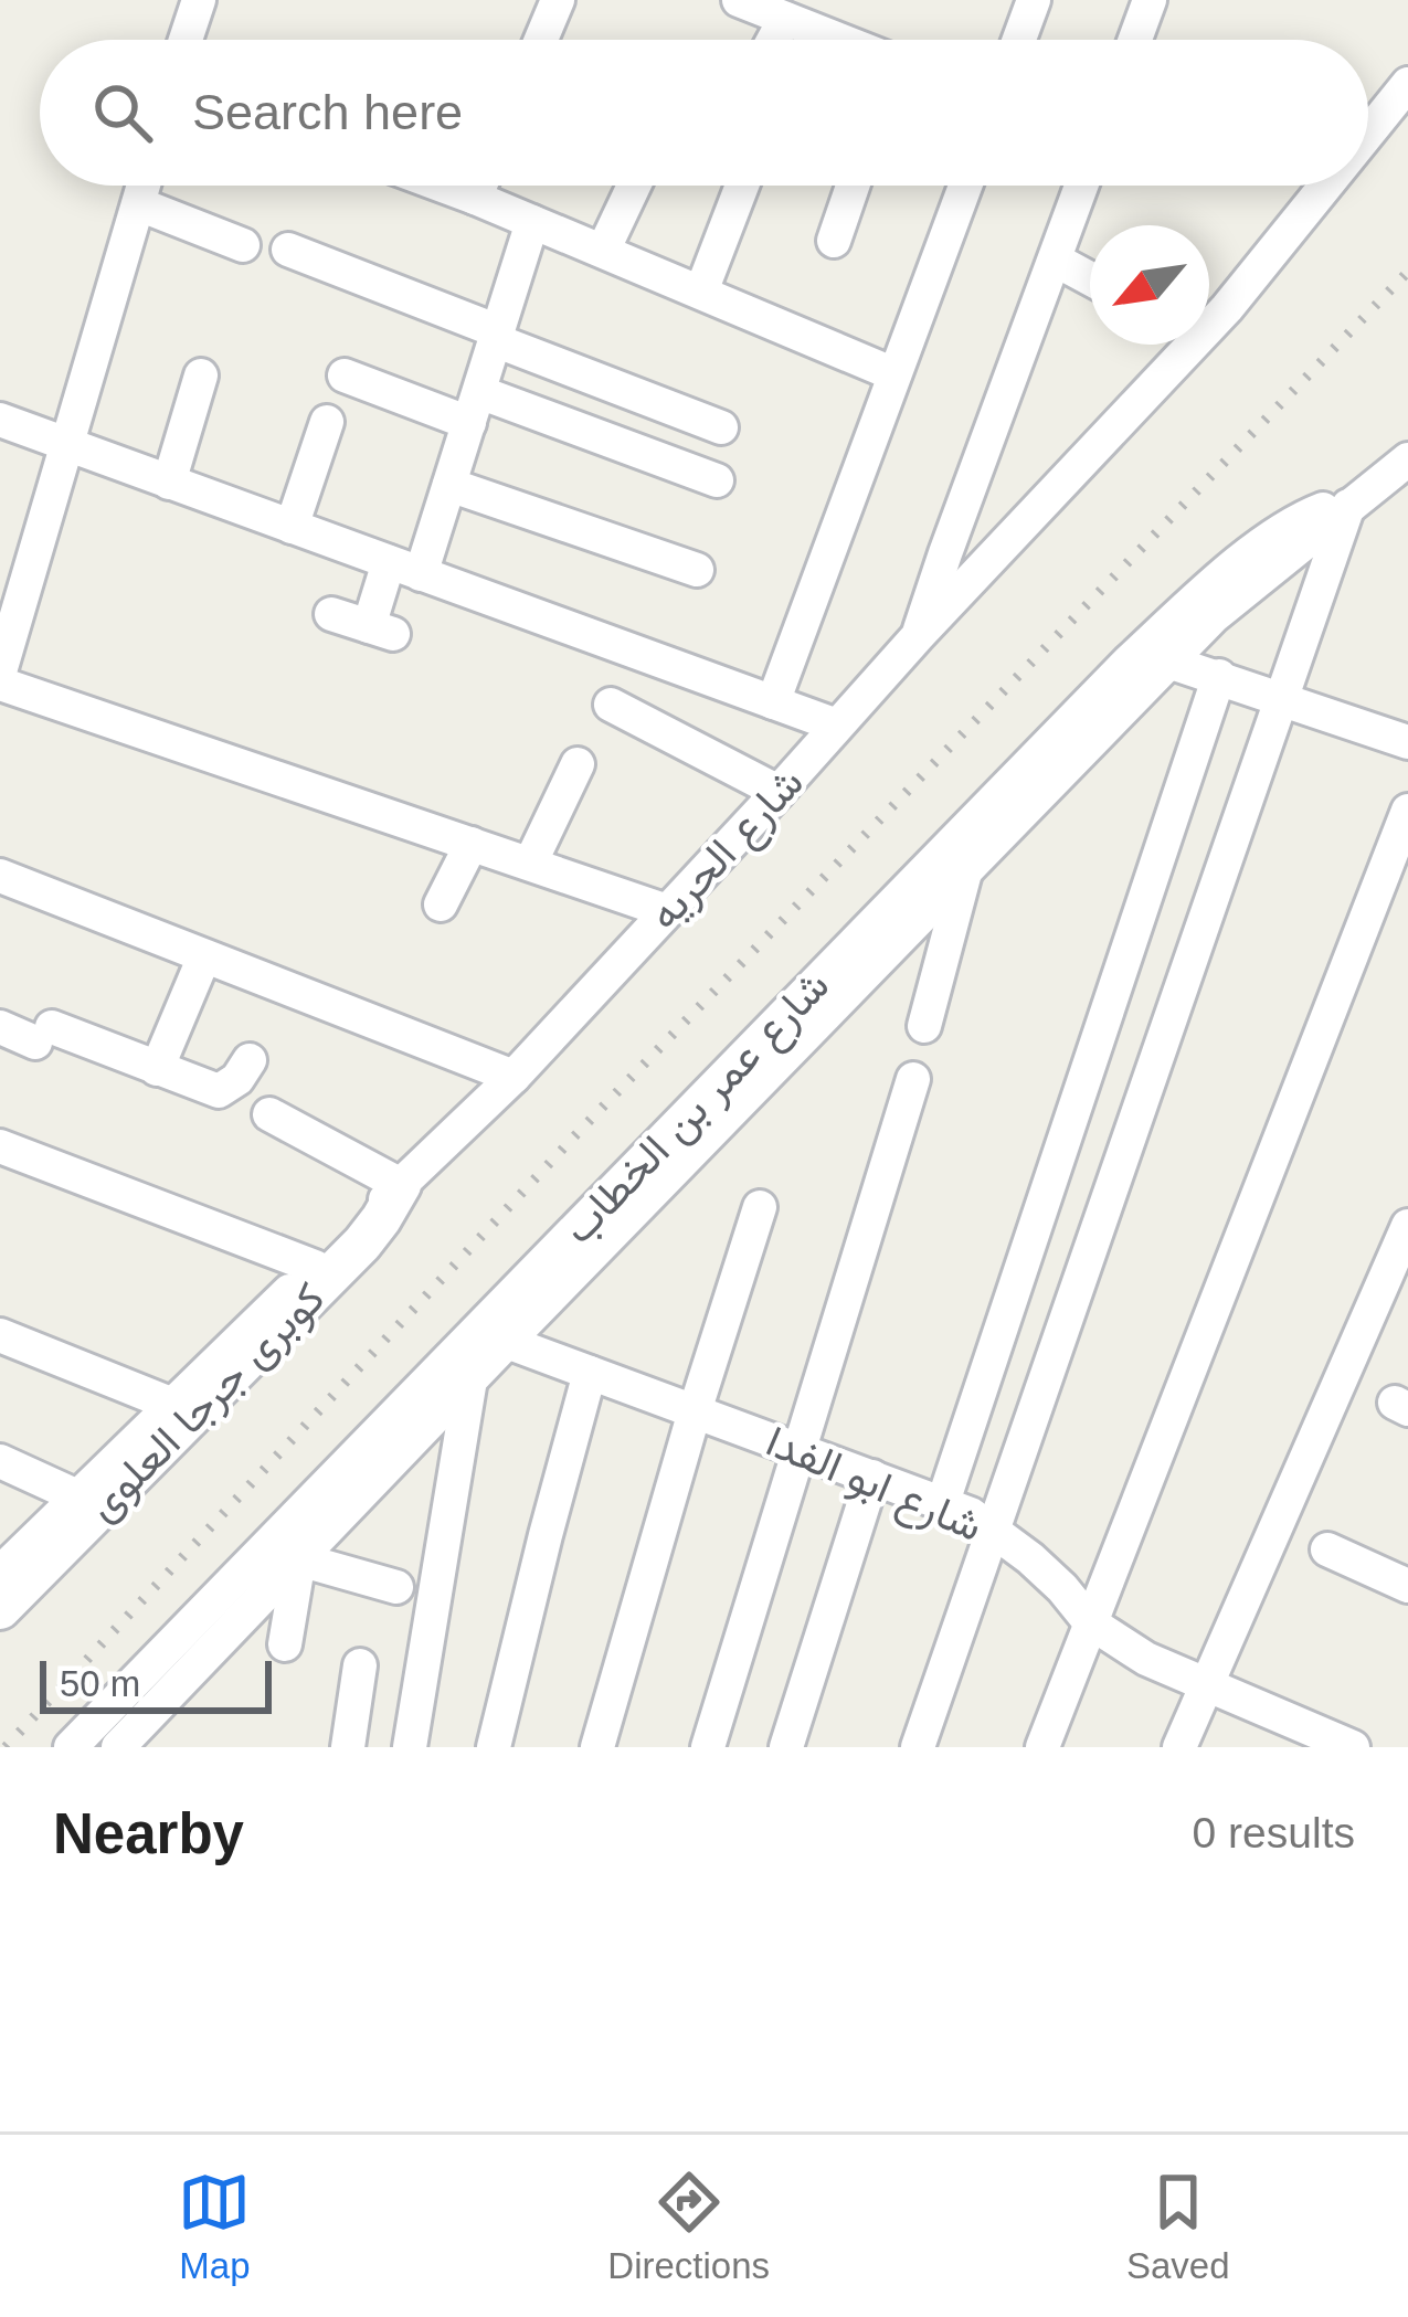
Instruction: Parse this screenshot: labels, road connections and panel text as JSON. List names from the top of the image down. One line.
{"streets":{"street":["شارع الحريه","شارع عمر بن الخطاب","كوبرى جرجا العلوى","شارع ابو الفدا"]},"crossings":[["شارع الحريه","كوبرى جرجا العلوى"],["شارع عمر بن الخطاب","شارع ابو الفدا"]],"scale_bar":"50 m","north":"bottom left","page":{"search":"Search here","scale":"50 m","heading":["Nearby","0 results"],"nav":["Map","Directions","Saved"]}}
